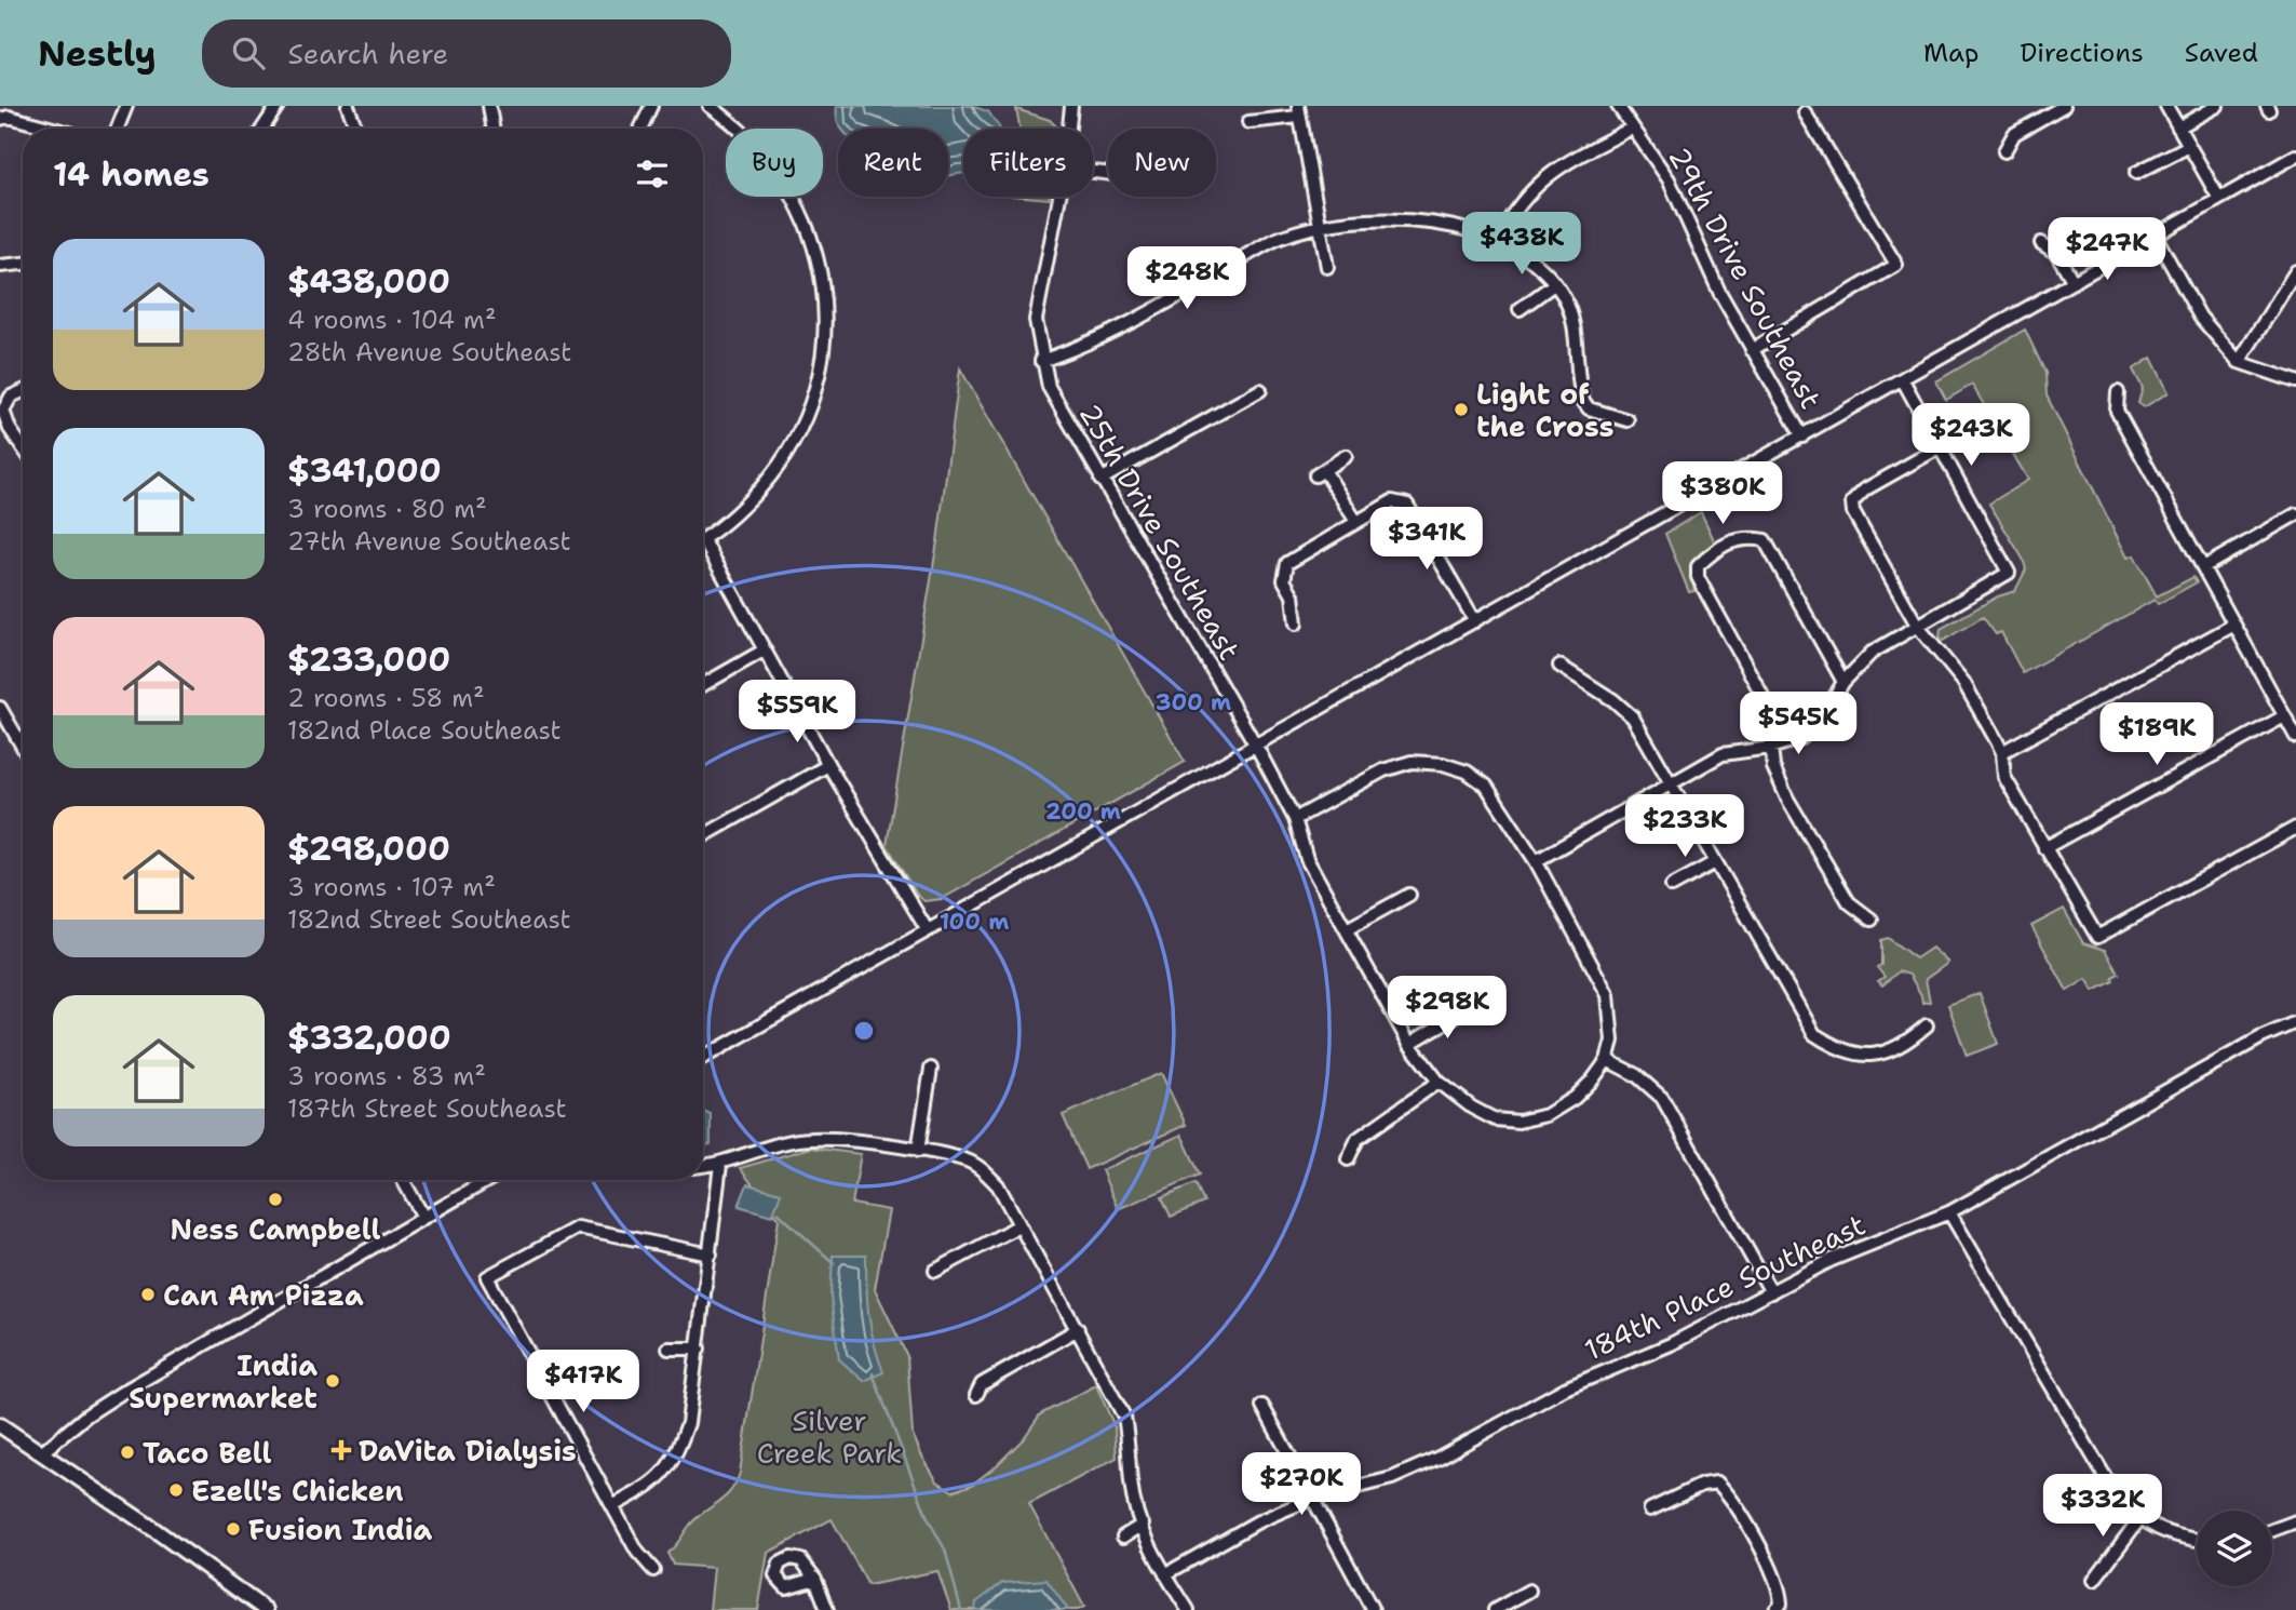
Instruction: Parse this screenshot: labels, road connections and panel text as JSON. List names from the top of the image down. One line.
{"streets":{"street":["29th Drive Southeast","25th Drive Southeast","184th Place Southeast"]},"parks":["Silver Creek Park"],"places":{"other":["Light of the Cross","Ness Campbell","Can Am Pizza","India Supermarket","Taco Bell","Ezell's Chicken","Fusion India"],"health":["DaVita Dialysis"]},"page":{"header":"Nestly","search":"Search here","nav":["Map","Directions","Saved"],"chip":["Buy","Rent","Filters","New"],"heading":"14 homes","price":["$438K","$247K","$248K","$243K","$380K","$341K","$559K","$545K","$189K","$233K","$298K","$417K","$270K","$332K"],"list":[{"name":"$438,000","note":"4 rooms · 104 m² · 28th Avenue Southeast"},{"name":"$341,000","note":"3 rooms · 80 m² · 27th Avenue Southeast"},{"name":"$233,000","note":"2 rooms · 58 m² · 182nd Place Southeast"},{"name":"$298,000","note":"3 rooms · 107 m² · 182nd Street Southeast"},{"name":"$332,000","note":"3 rooms · 83 m² · 187th Street Southeast"}]},"rings":["300 m","200 m","100 m"]}
